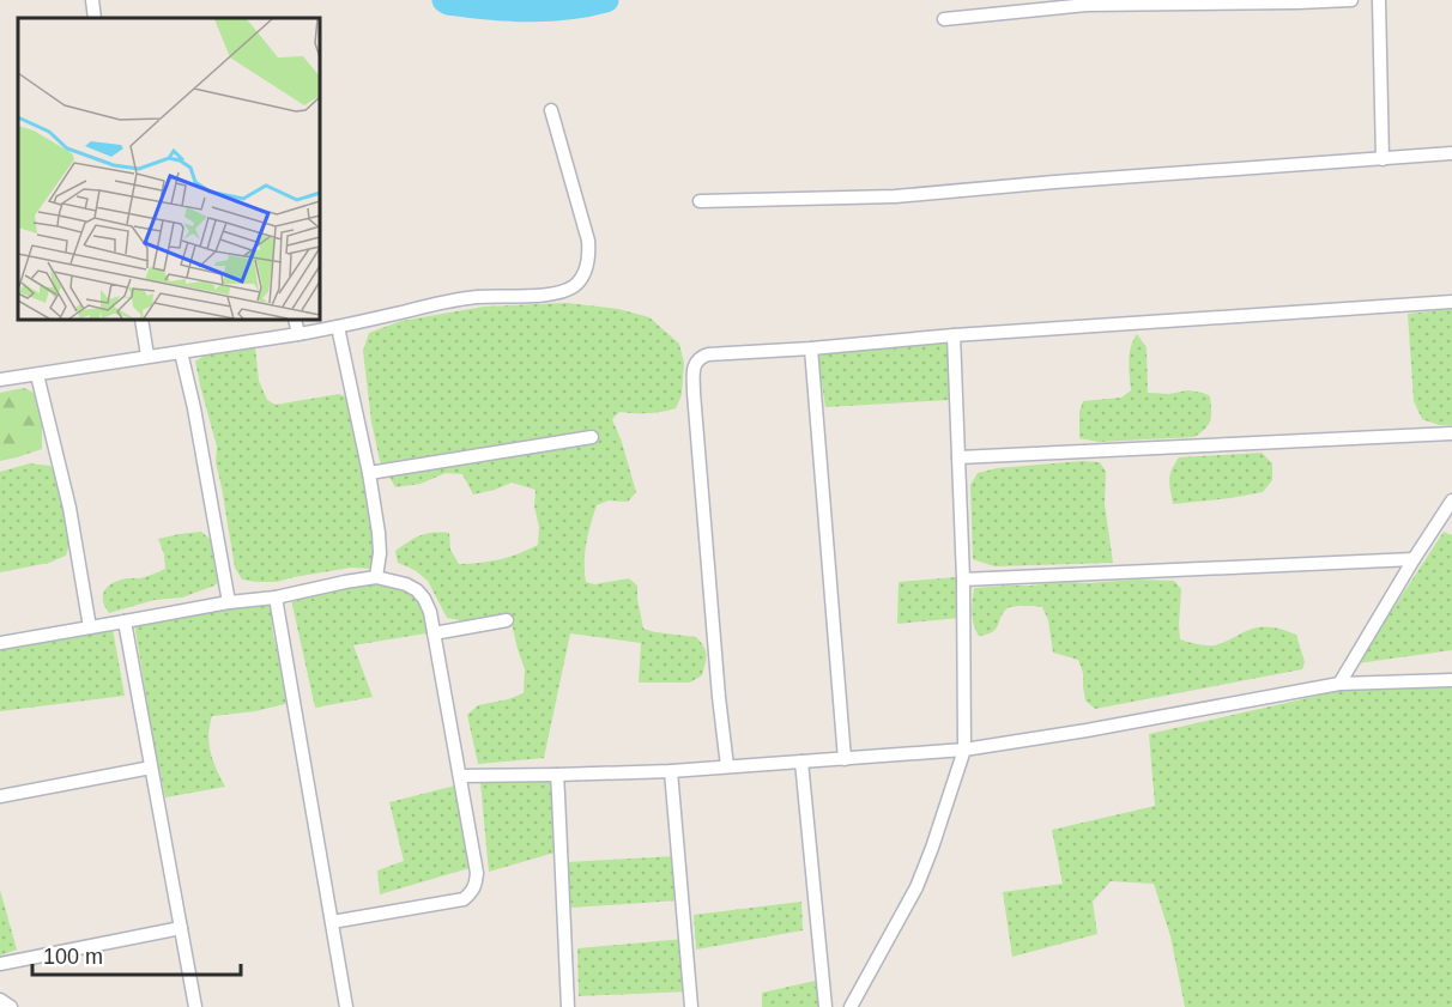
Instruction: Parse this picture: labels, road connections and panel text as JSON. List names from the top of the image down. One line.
{"scale_bar":"100 m"}
